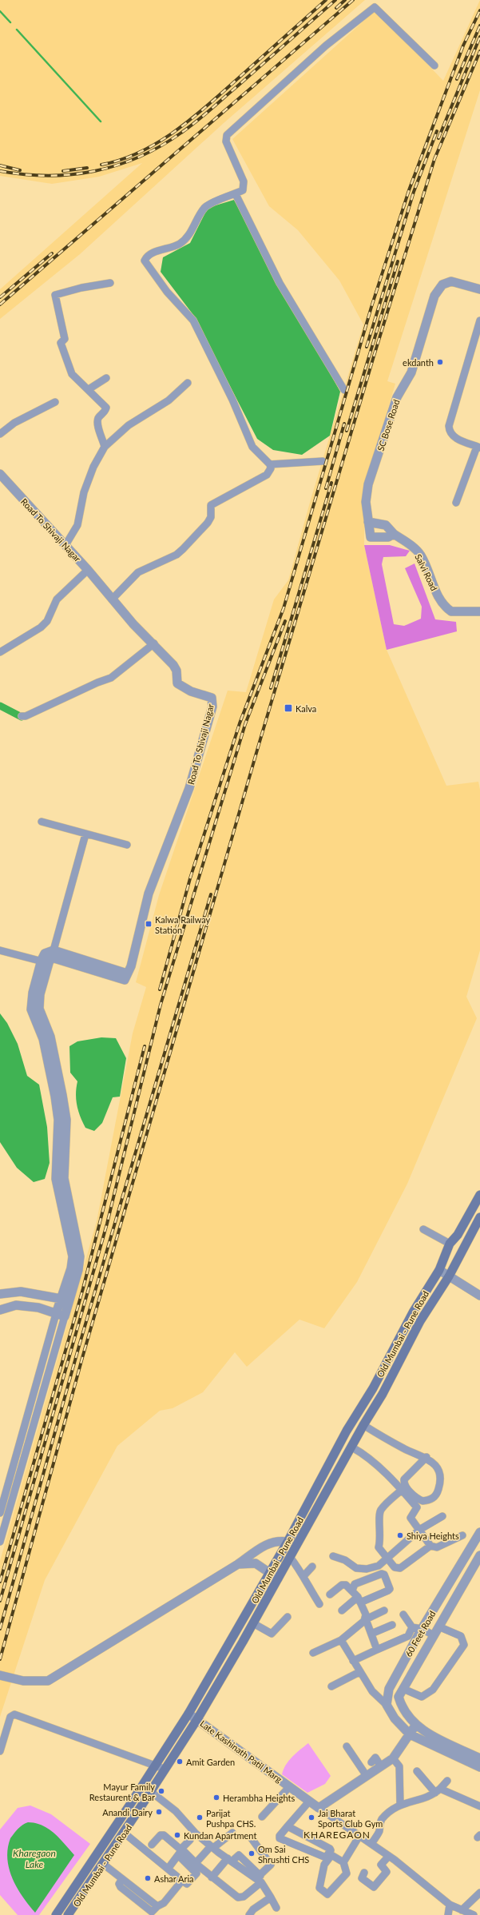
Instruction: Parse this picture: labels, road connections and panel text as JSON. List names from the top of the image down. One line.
{"streets":{"main road":["Old Mumbai - Pune Road"],"street":["SC Bose Road","Road To Shivaji Nagar","Salvi Road","60 Feet Road","Late Kashinath Patil Marg"]},"crossings":[["SC Bose Road","Salvi Road"],["Old Mumbai - Pune Road","Late Kashinath Patil Marg"]],"districts":["KHAREGAON"],"water":["Kharegaon Lake"],"places":{"other":["ekdanth","Shiya Heights","Amit Garden","Mayur Family Restaurent & Bar","Herambha Heights","Anandi Dairy","Parijat Pushpa CHS.","Jai Bharat Sports Club Gym","Kundan Apartment","Om Sai Shrushti CHS","Ashar Aria"],"transit":["Kalva","Kalwa Railway Station"]}}
